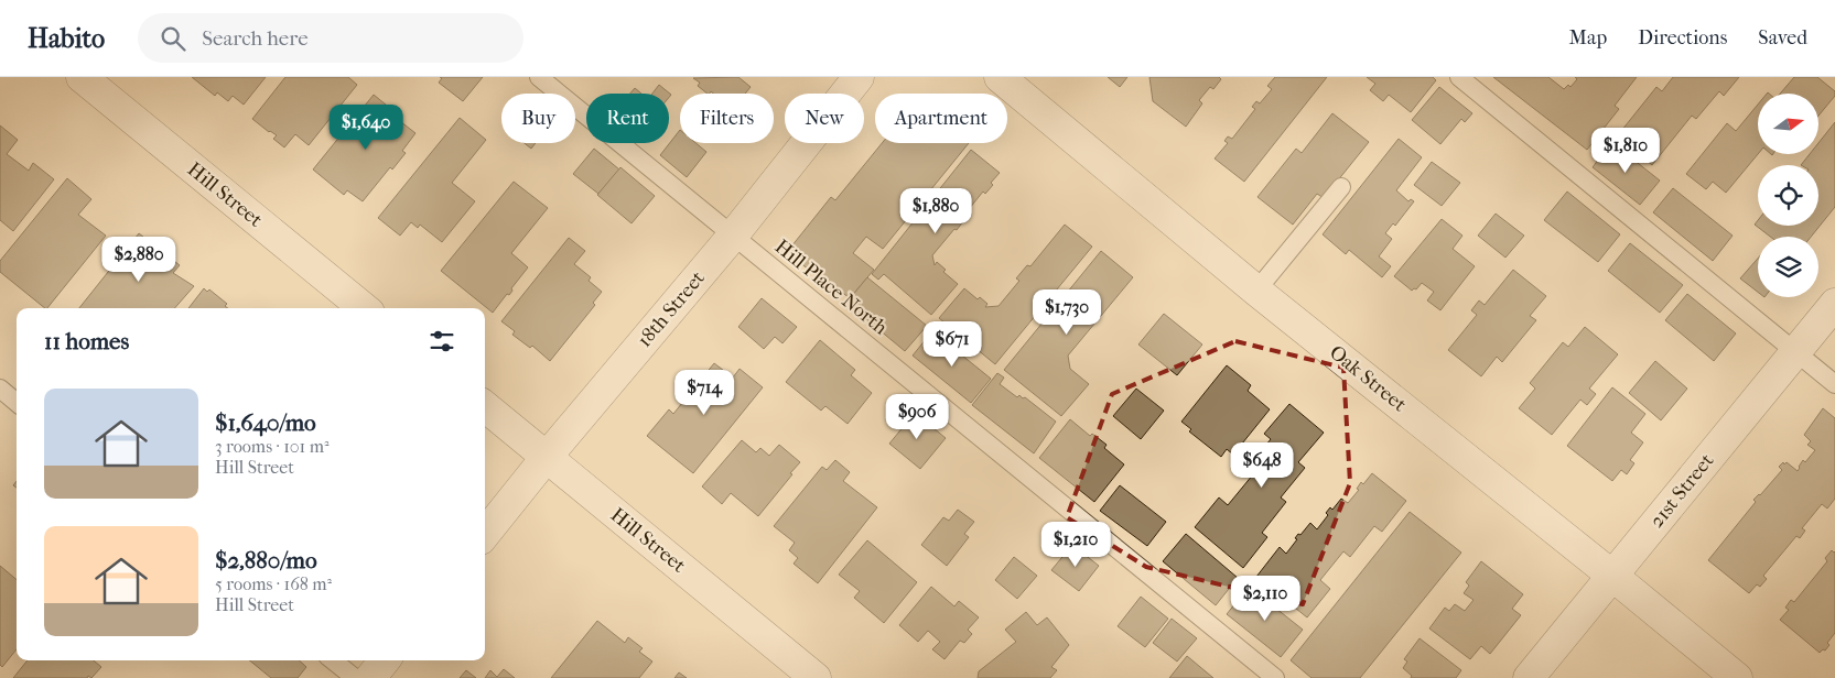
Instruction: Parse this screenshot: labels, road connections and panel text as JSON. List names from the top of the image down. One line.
{"streets":{"street":["Hill Street","18th Street","Oak Street","21st Street"],"lane":["Hill Place North"]},"crossings":[["Hill Street","18th Street"],["Hill Place North","18th Street"],["Oak Street","21st Street"]],"north":"right","page":{"header":"Habito","search":"Search here","nav":["Map","Directions","Saved"],"chip":["Buy","Rent","Filters","New","Apartment"],"price":["$1,640","$1,810","$1,880","$2,880","$1,730","$671","$714","$906","$648","$1,210","$2,110"],"heading":"11 homes","list":[{"name":"$1,640/mo","note":"3 rooms · 101 m² · Hill Street"},{"name":"$2,880/mo","note":"5 rooms · 168 m² · Hill Street"}]}}
